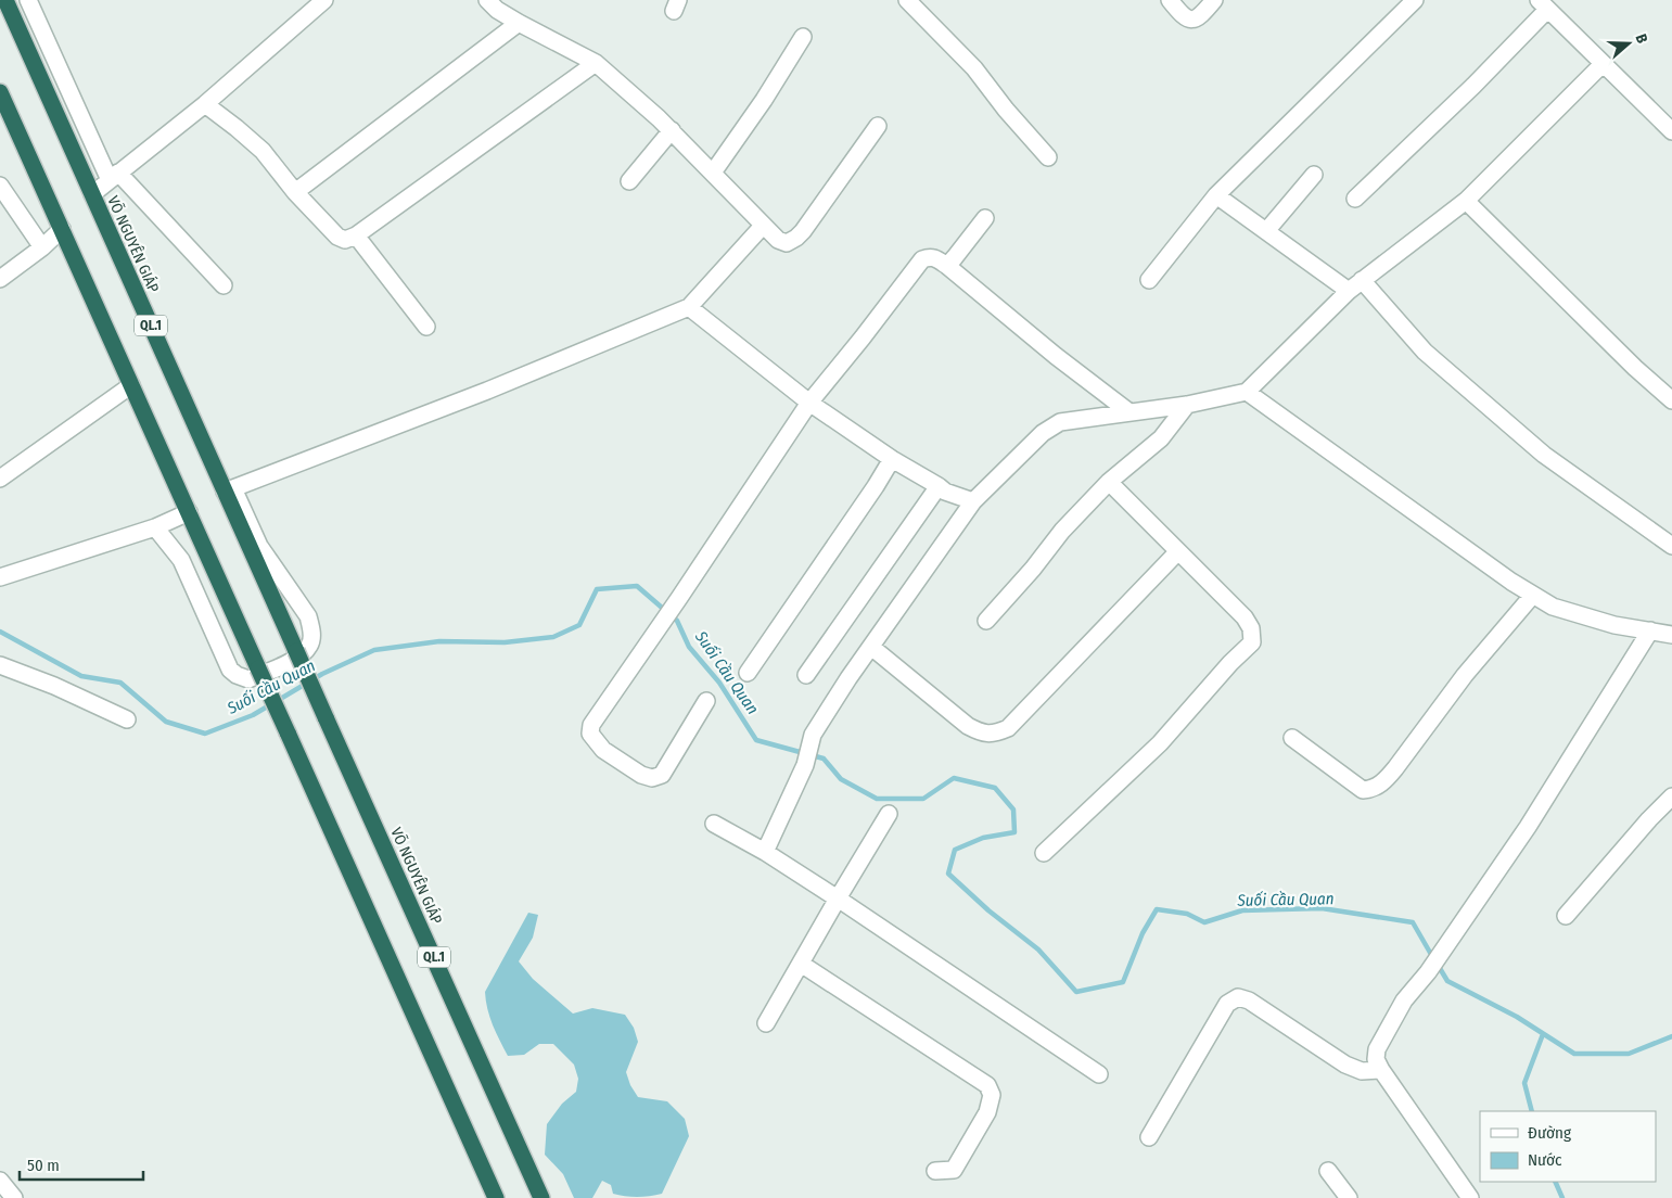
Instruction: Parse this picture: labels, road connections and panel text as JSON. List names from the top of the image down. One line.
{"streets":{"highway":["VÕ NGUYÊN GIÁP","QL.1"]},"water":["Suối Cầu Quan"],"legend":["Đường","Nước"],"scale_bar":"50 m","north":"right"}
